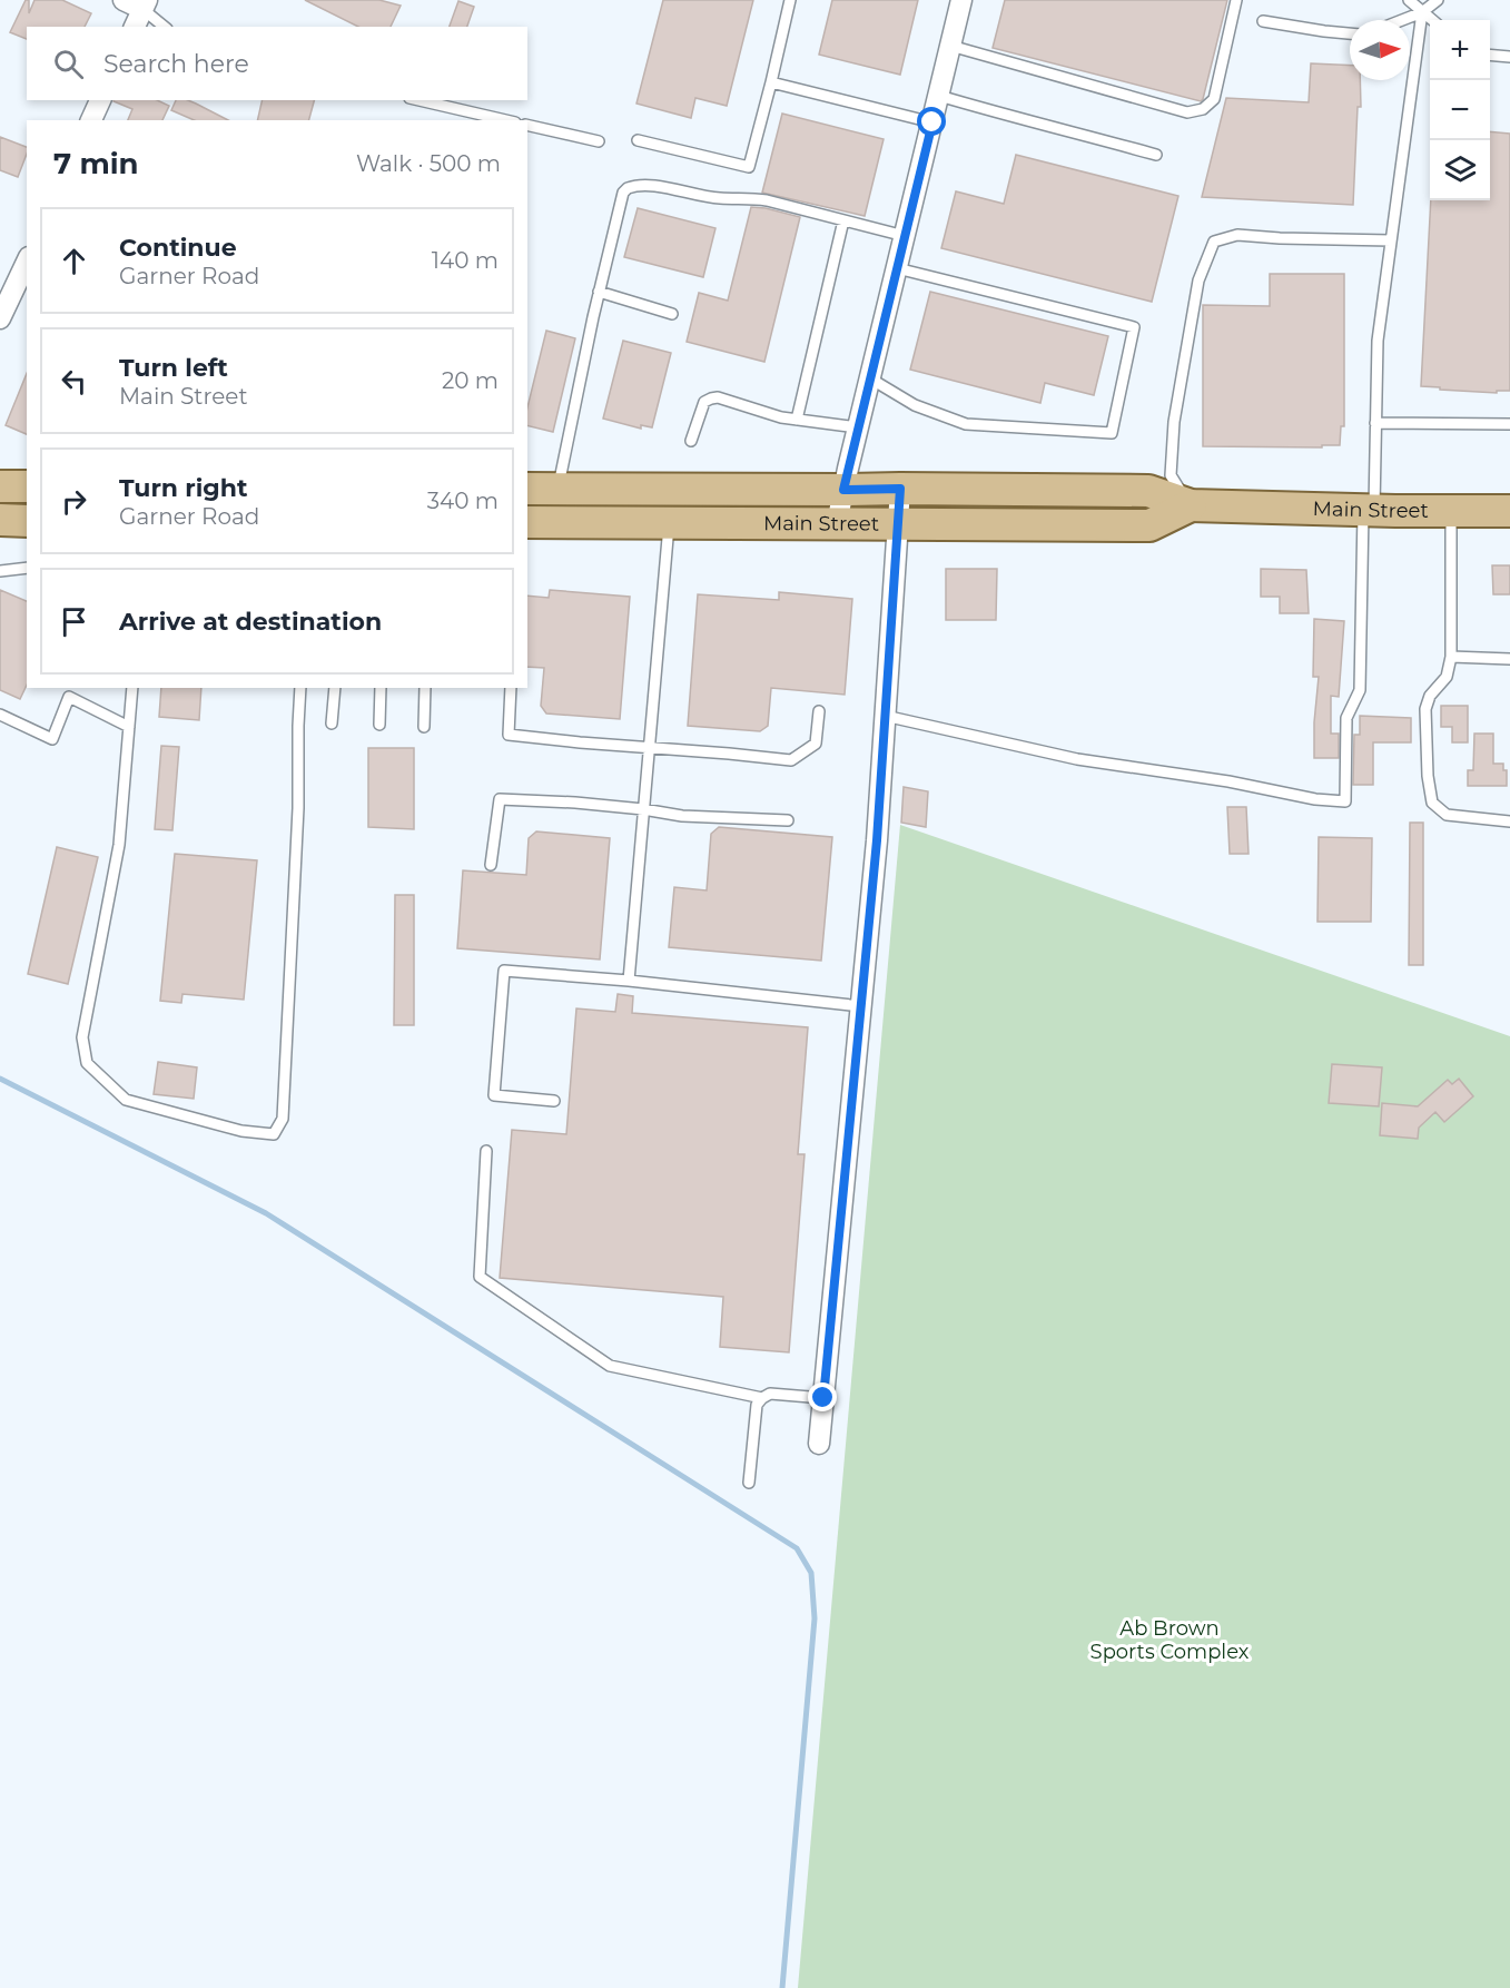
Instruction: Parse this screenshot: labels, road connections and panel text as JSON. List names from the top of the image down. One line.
{"streets":{"main road":["Main Street"]},"parks":["Ab Brown Sports Complex"],"north":"right","page":{"map_buttons":["+","−"],"search":"Search here","heading":["7 min","Walk · 500 m"],"list":[["Continue","Garner Road","140 m"],["Turn left","Main Street","20 m"],["Turn right","Garner Road","340 m"],"Arrive at destination"]}}
